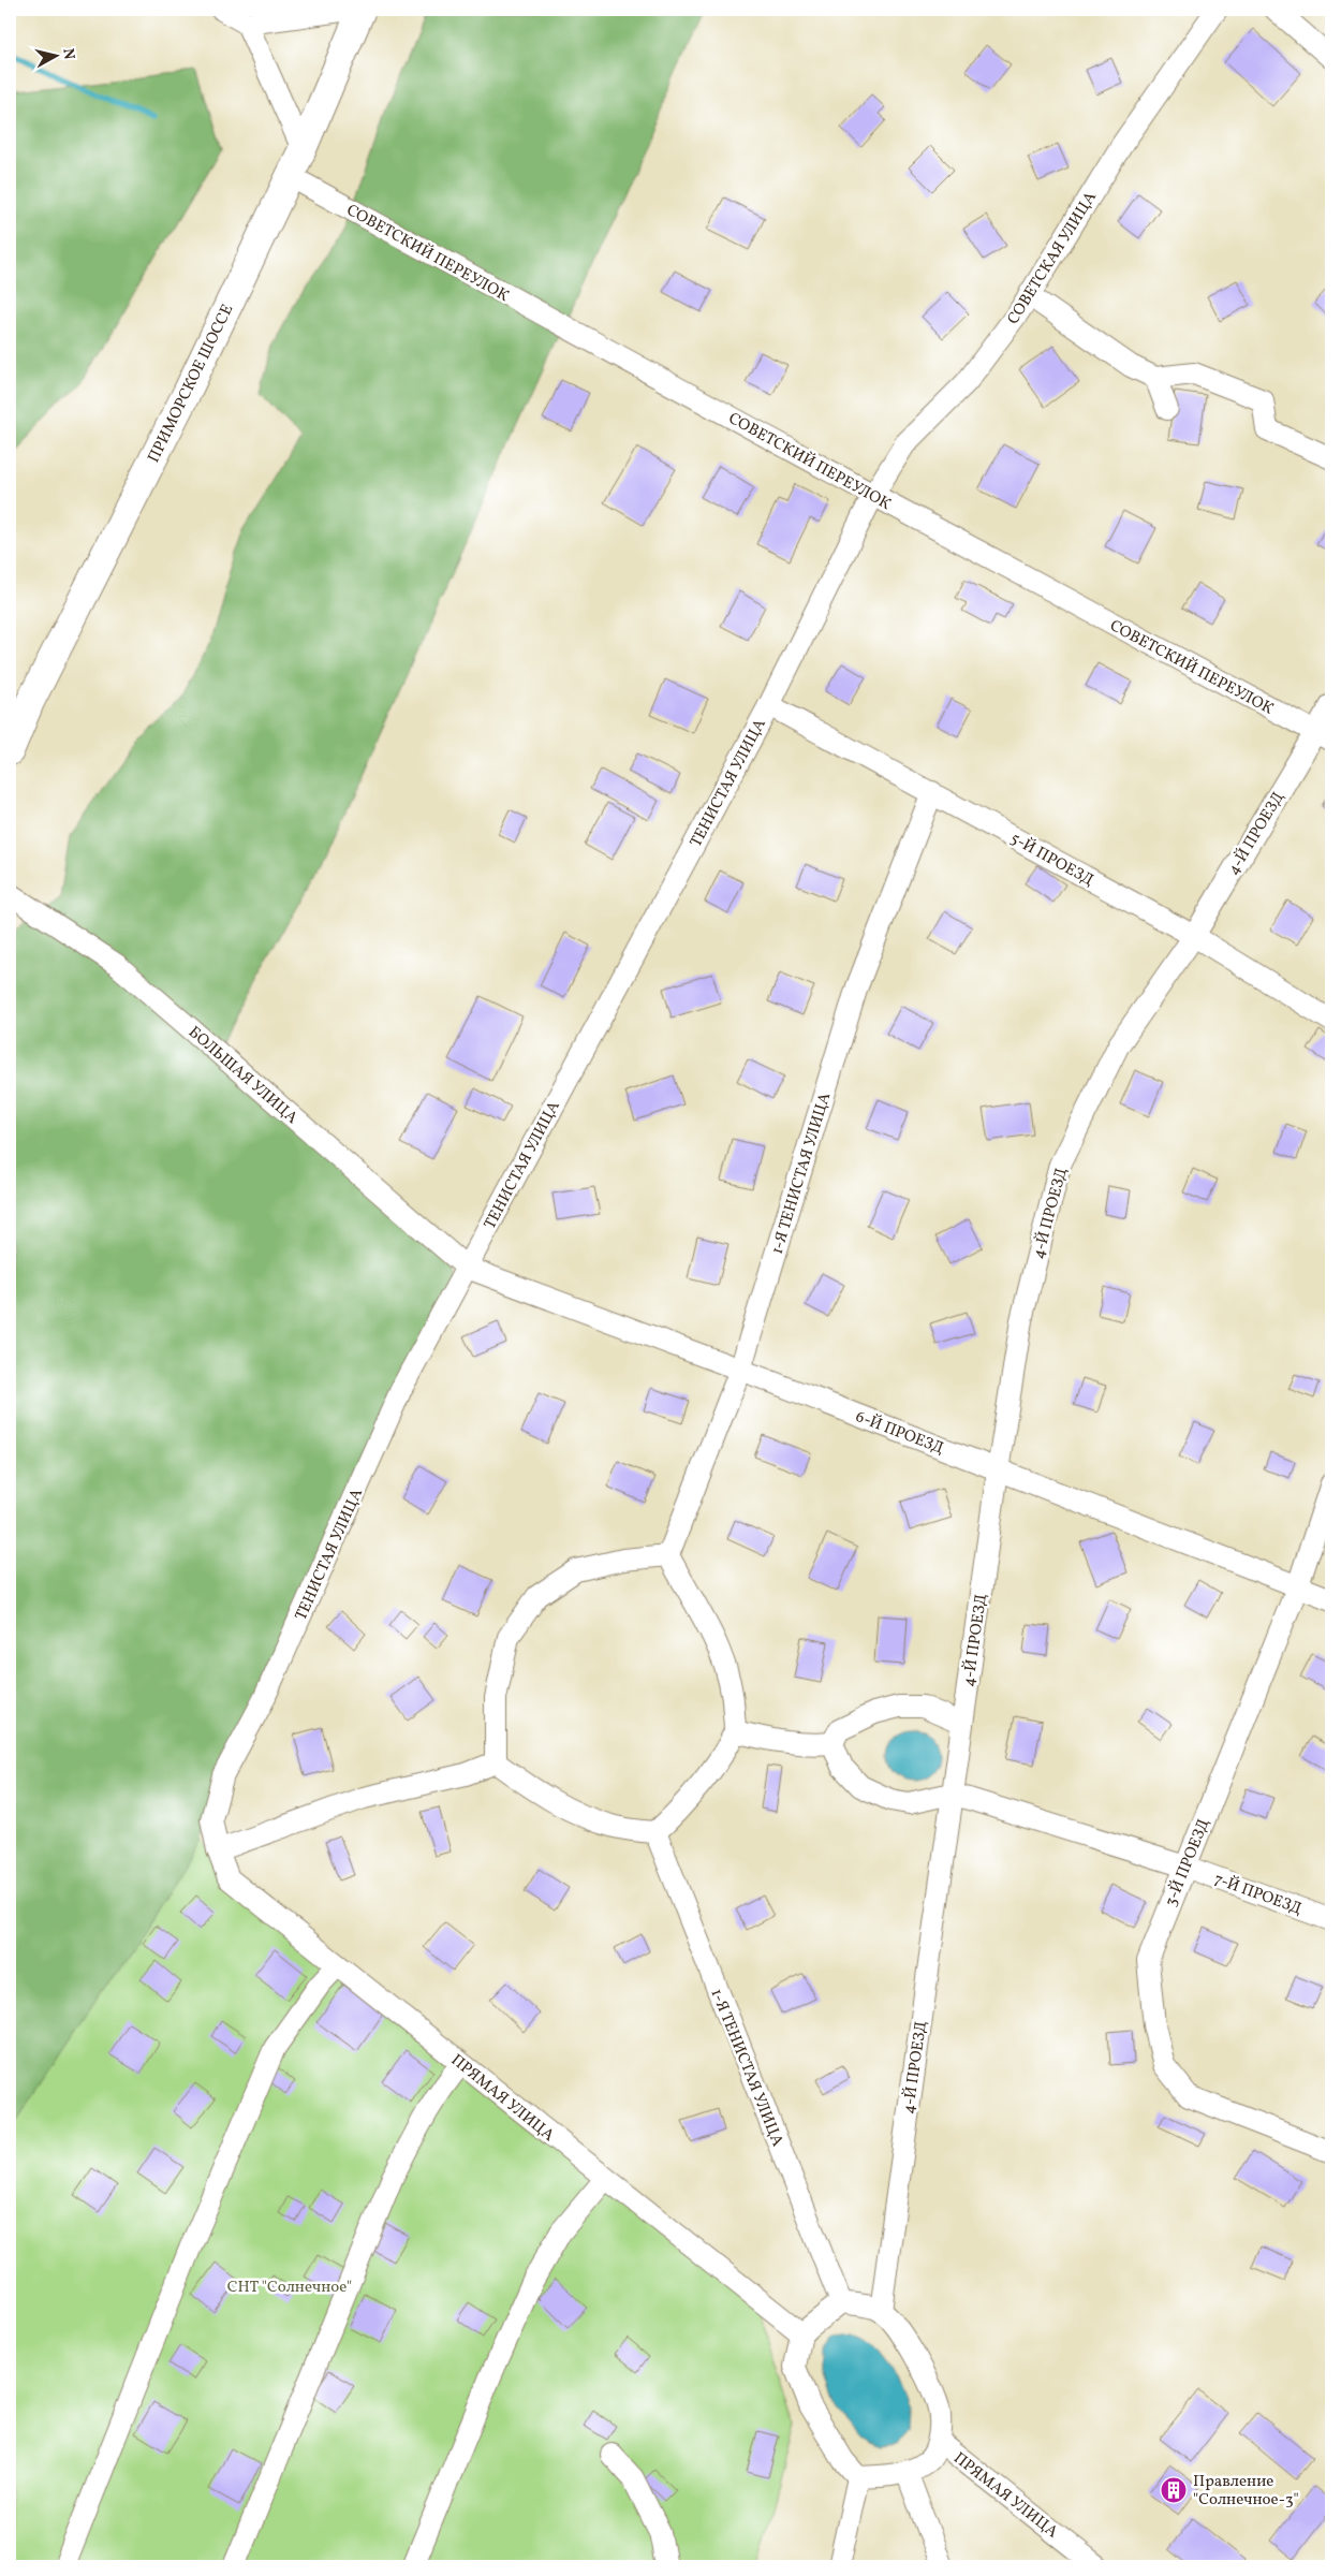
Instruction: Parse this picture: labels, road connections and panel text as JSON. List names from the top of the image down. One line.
{"streets":{"main road":["ПРИМОРСКОЕ ШОССЕ"],"street":["СОВЕТСКИЙ ПЕРЕУЛОК","СОВЕТСКАЯ УЛИЦА","ТЕНИСТАЯ УЛИЦА","4-Й ПРОЕЗД","5-Й ПРОЕЗД","БОЛЬШАЯ УЛИЦА","1-Я ТЕНИСТАЯ УЛИЦА","6-Й ПРОЕЗД","3-Й ПРОЕЗД","7-Й ПРОЕЗД","ПРЯМАЯ УЛИЦА"]},"crossings":[["СОВЕТСКИЙ ПЕРЕУЛОК","СОВЕТСКАЯ УЛИЦА"],["СОВЕТСКИЙ ПЕРЕУЛОК","ПРИМОРСКОЕ ШОССЕ"],["СОВЕТСКИЙ ПЕРЕУЛОК","ТЕНИСТАЯ УЛИЦА"],["СОВЕТСКИЙ ПЕРЕУЛОК","4-Й ПРОЕЗД"],["СОВЕТСКАЯ УЛИЦА","ТЕНИСТАЯ УЛИЦА"],["ТЕНИСТАЯ УЛИЦА","5-Й ПРОЕЗД"],["ТЕНИСТАЯ УЛИЦА","БОЛЬШАЯ УЛИЦА"],["ТЕНИСТАЯ УЛИЦА","6-Й ПРОЕЗД"],["ТЕНИСТАЯ УЛИЦА","ПРЯМАЯ УЛИЦА"],["4-Й ПРОЕЗД","5-Й ПРОЕЗД"],["4-Й ПРОЕЗД","1-Я ТЕНИСТАЯ УЛИЦА"],["4-Й ПРОЕЗД","6-Й ПРОЕЗД"],["4-Й ПРОЕЗД","7-Й ПРОЕЗД"],["4-Й ПРОЕЗД","ПРЯМАЯ УЛИЦА"],["5-Й ПРОЕЗД","1-Я ТЕНИСТАЯ УЛИЦА"],["БОЛЬШАЯ УЛИЦА","6-Й ПРОЕЗД"],["1-Я ТЕНИСТАЯ УЛИЦА","6-Й ПРОЕЗД"],["1-Я ТЕНИСТАЯ УЛИЦА","ПРЯМАЯ УЛИЦА"],["6-Й ПРОЕЗД","3-Й ПРОЕЗД"],["3-Й ПРОЕЗД","7-Й ПРОЕЗД"]],"parks":["СНТ \"Солнечное\""],"places":{"building":["Правление \"Солнечное-3\""]},"north":"right"}
